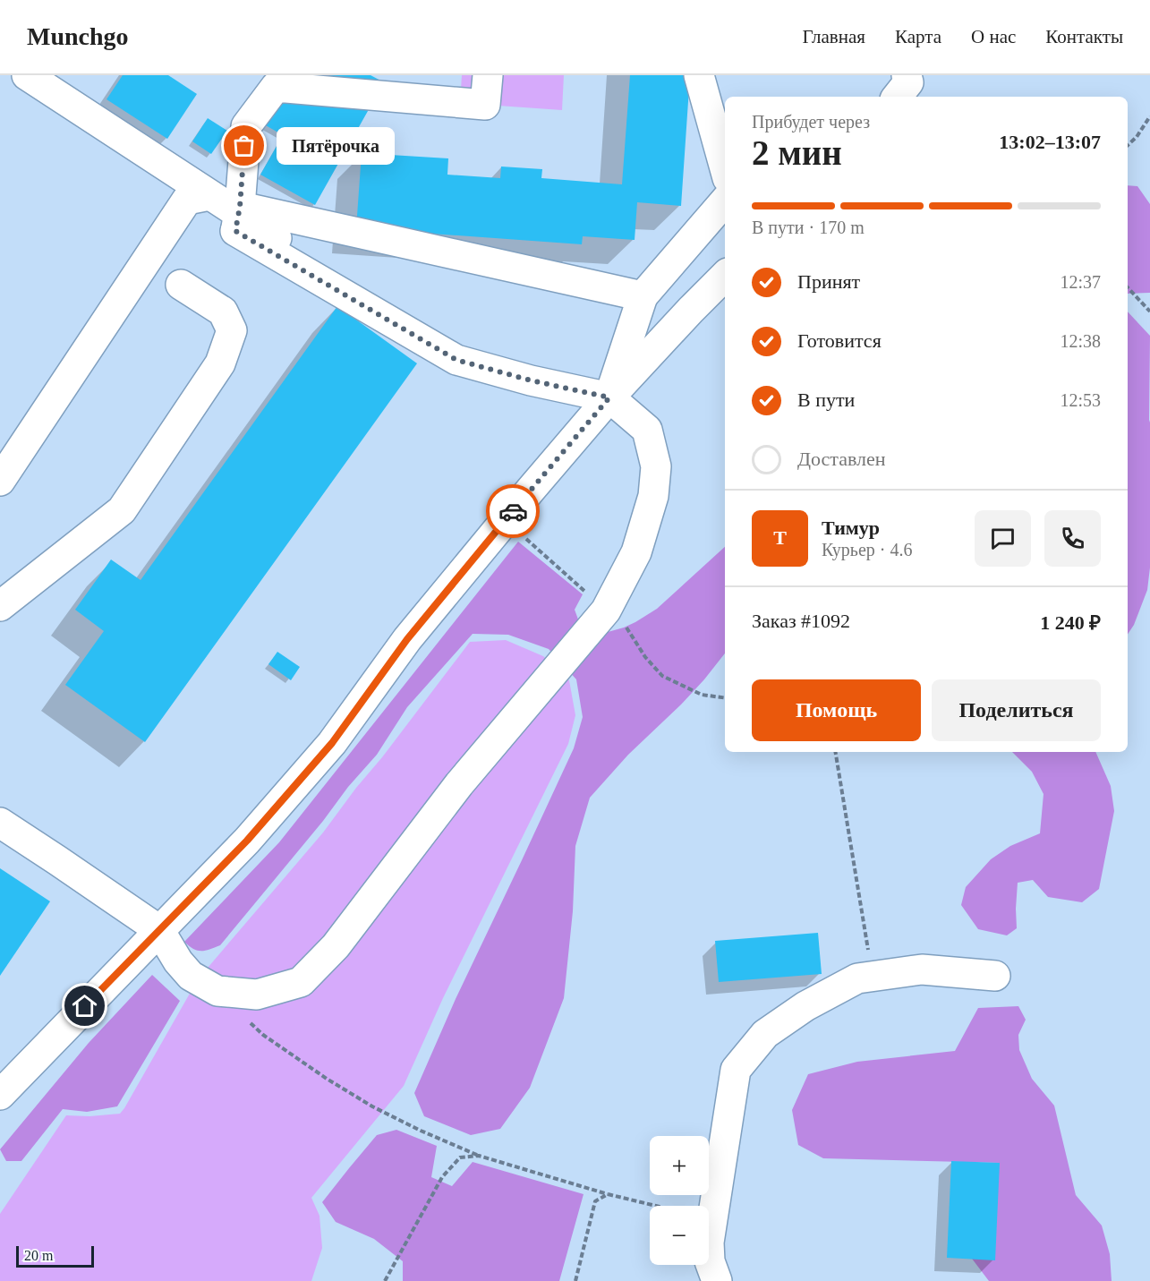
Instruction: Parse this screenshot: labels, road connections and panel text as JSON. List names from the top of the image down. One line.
{"places":["Пятёрочка"],"scale_bar":"20 m","page":{"header":"Munchgo","nav":["Главная","Карта","О нас","Контакты"],"heading":["2 мин","Прибудет через","13:02–13:07"],"panel":["Тимур","Курьер · 4.6","Заказ #1092","1 240 ₽"],"bubble":"Пятёрочка","bar":"В пути · 170 m","list":[["Принят","12:37"],["Готовится","12:38"],["В пути","12:53"],"Доставлен"],"round":"Т","buttons":["Помощь","Поделиться"],"map_buttons":["+","−"],"scale":"20 m"}}
